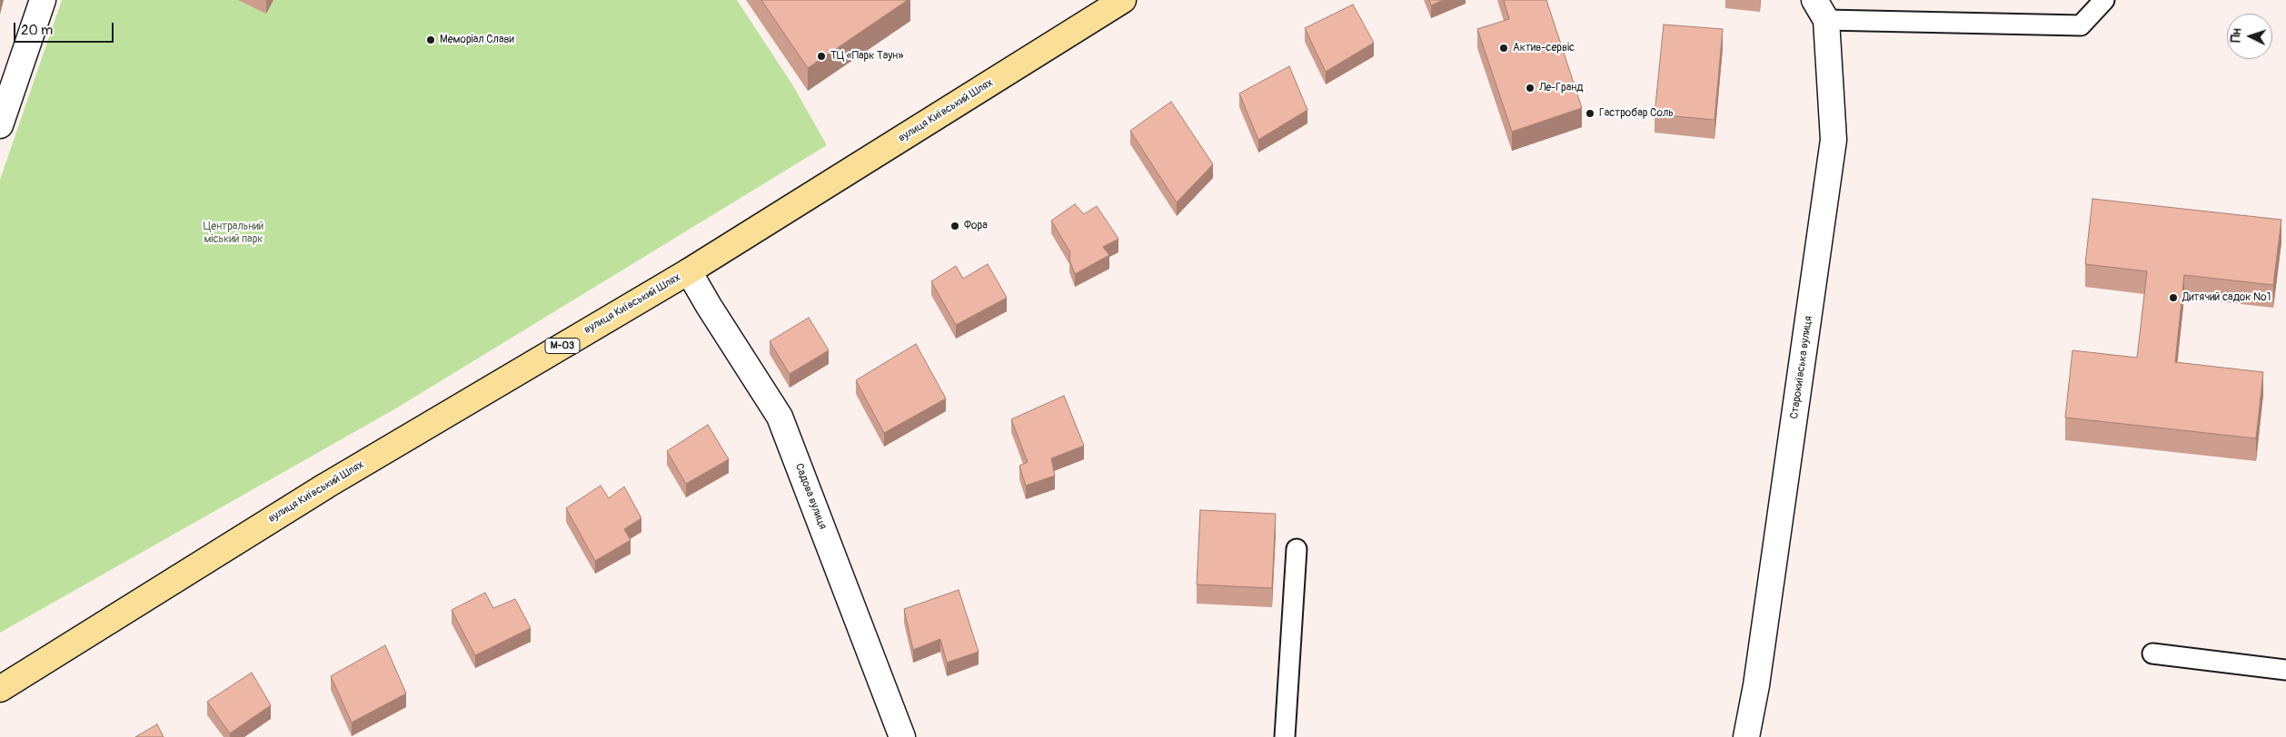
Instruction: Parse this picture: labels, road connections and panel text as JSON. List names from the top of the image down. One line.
{"streets":{"highway":["вулиця Київський Шлях","М-03"],"street":["Старокиївська вулиця","Садова вулиця"]},"crossings":[["вулиця Київський Шлях","Садова вулиця"]],"parks":["Центральний міський парк"],"places":["Mеморіал Слави","Актив-сервіс","ТЦ «Парк Таун»","Ле-Гранд","Гастробар Соль","Фора","Дитячий садок №1"],"scale_bar":"20 m","north":"left"}
